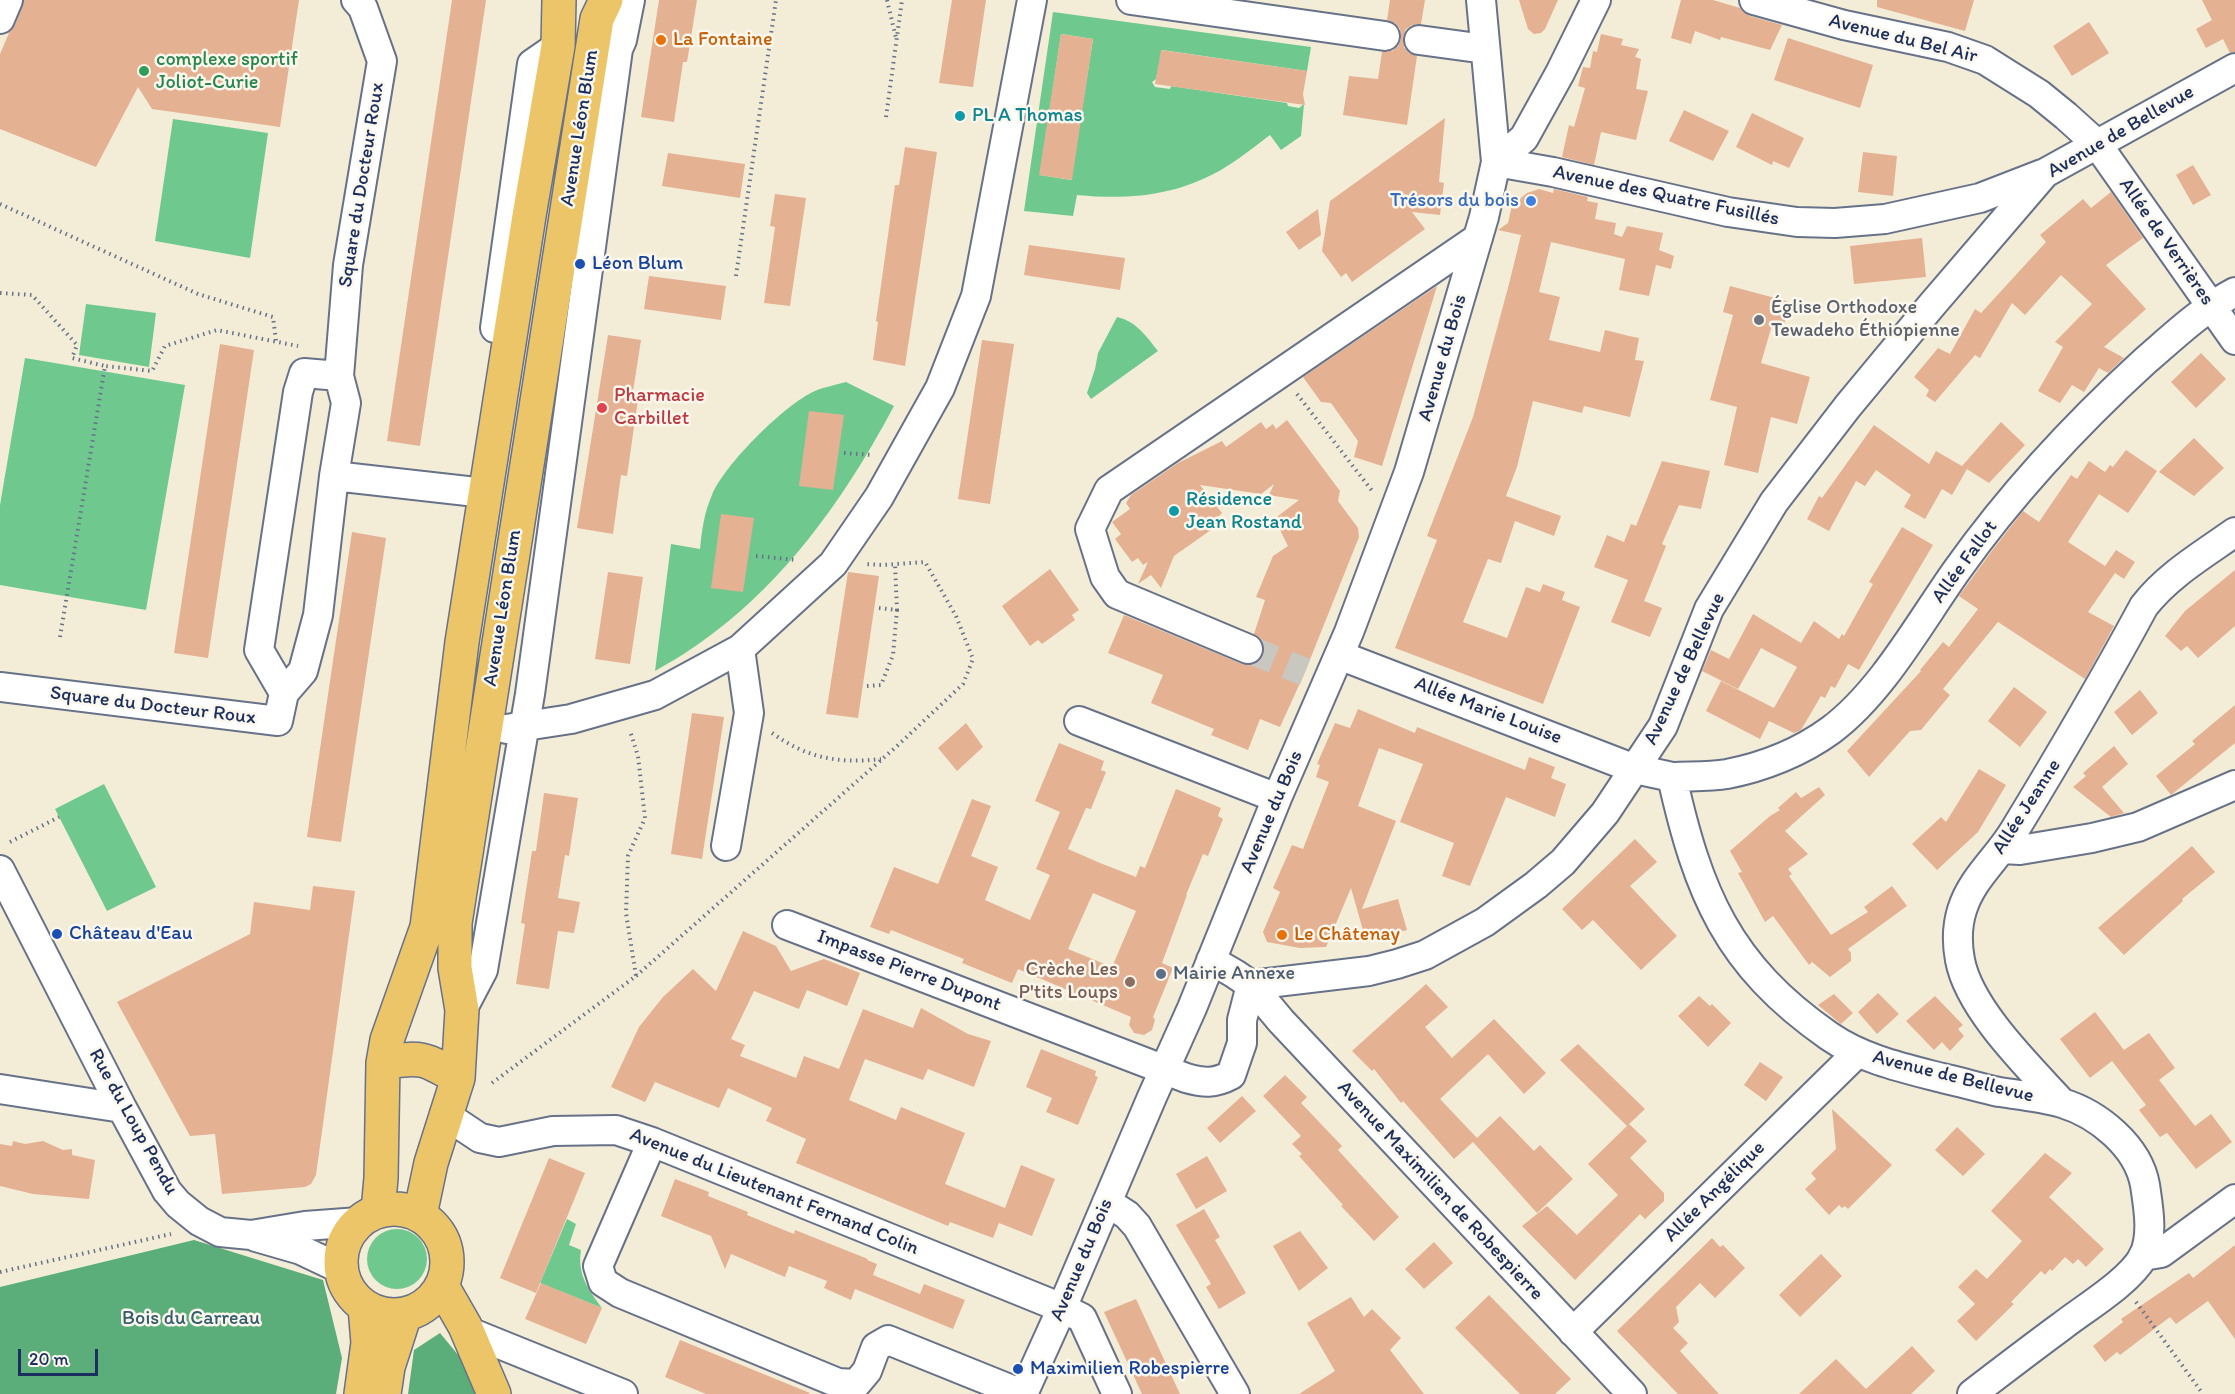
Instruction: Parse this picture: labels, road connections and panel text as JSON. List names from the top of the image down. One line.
{"streets":{"main road":["Avenue Léon Blum"],"street":["Avenue du Bel Air","Avenue de Bellevue","Square du Docteur Roux","Avenue des Quatre Fusillés","Allée de Verrières","Avenue du Bois","Allée Fallot","Allée Marie Louise","Allée Jeanne","Impasse Pierre Dupont","Rue du Loup Pendu","Avenue Maximilien de Robespierre","Avenue du Lieutenant Fernand Colin","Allée Angélique"]},"crossings":[["Avenue du Bel Air","Avenue de Bellevue"],["Avenue du Bel Air","Allée de Verrières"],["Avenue Léon Blum","Rue du Loup Pendu"],["Avenue Léon Blum","Avenue du Lieutenant Fernand Colin"],["Avenue de Bellevue","Avenue des Quatre Fusillés"],["Avenue de Bellevue","Allée de Verrières"],["Avenue de Bellevue","Allée Fallot"],["Avenue de Bellevue","Allée Marie Louise"],["Avenue de Bellevue","Allée Jeanne"],["Avenue de Bellevue","Allée Angélique"],["Avenue des Quatre Fusillés","Avenue du Bois"],["Allée de Verrières","Allée Fallot"],["Avenue du Bois","Allée Marie Louise"],["Avenue du Bois","Impasse Pierre Dupont"],["Avenue du Bois","Avenue Maximilien de Robespierre"],["Avenue du Bois","Avenue du Lieutenant Fernand Colin"],["Impasse Pierre Dupont","Avenue Maximilien de Robespierre"],["Avenue Maximilien de Robespierre","Allée Angélique"]],"parks":["Bois du Carreau"],"places":["La Fontaine","complexe sportif Joliot-Curie","PL A Thomas","Trésors du bois","Léon Blum","Église Orthodoxe Tewadeho Éthiopienne","Pharmacie Carbillet","Résidence Jean Rostand","Château d'Eau","Le Châtenay","Mairie Annexe","Crèche Les P'tits Loups","Maximilien Robespierre"],"scale_bar":"20 m"}
